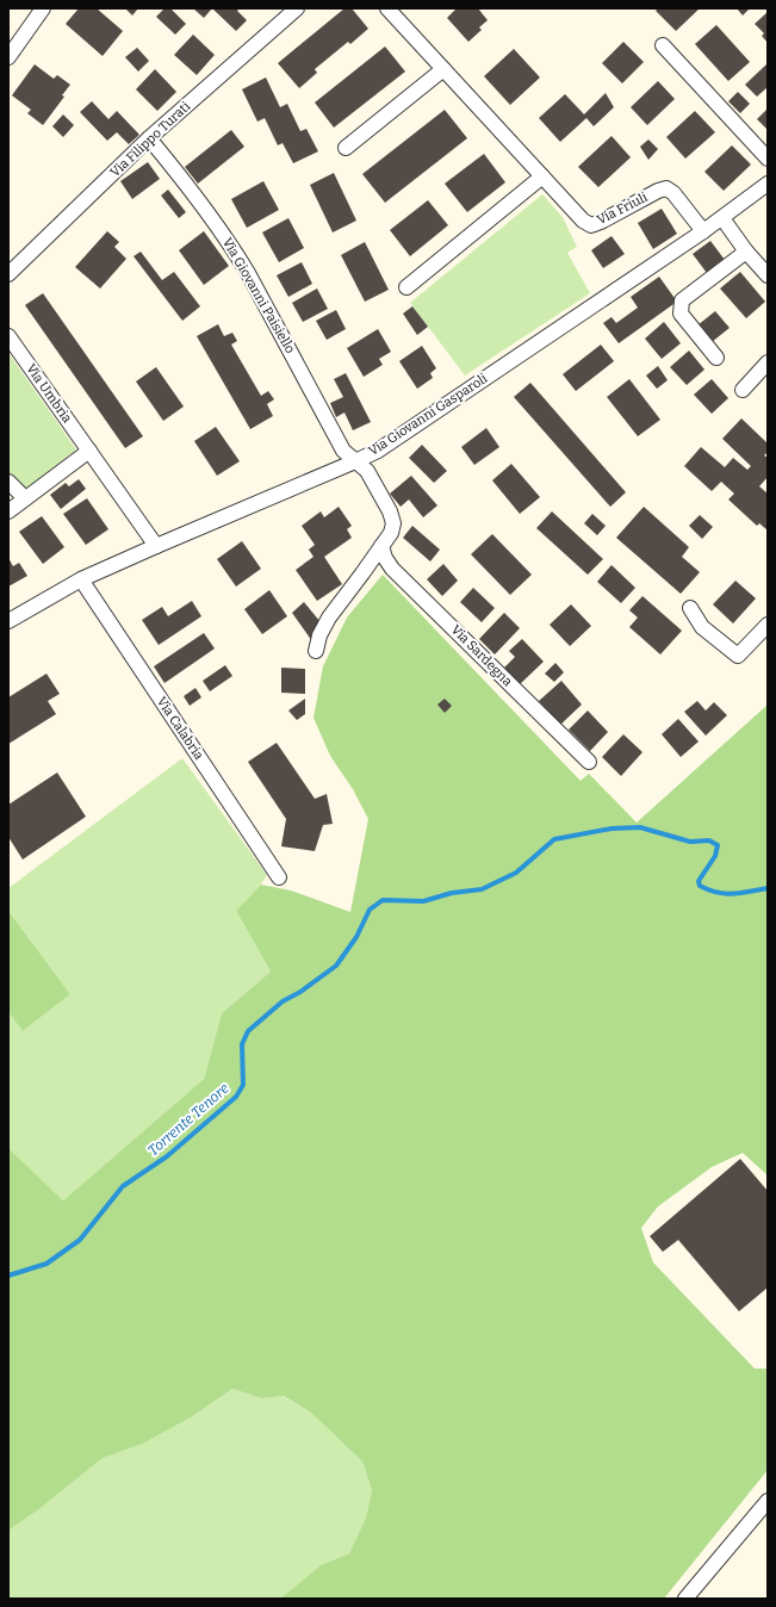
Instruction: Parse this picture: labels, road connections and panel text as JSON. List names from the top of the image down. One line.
{"streets":{"street":["Via Filippo Turati","Via Friuli","Via Giovanni Paisiello","Via Umbria","Via Giovanni Gasparoli","Via Sardegna","Via Calabria"]},"crossings":[["Via Filippo Turati","Via Giovanni Paisiello"],["Via Friuli","Via Giovanni Gasparoli"],["Via Giovanni Paisiello","Via Giovanni Gasparoli"],["Via Umbria","Via Giovanni Gasparoli"],["Via Giovanni Gasparoli","Via Calabria"]],"water":["Torrente Tenore"]}
